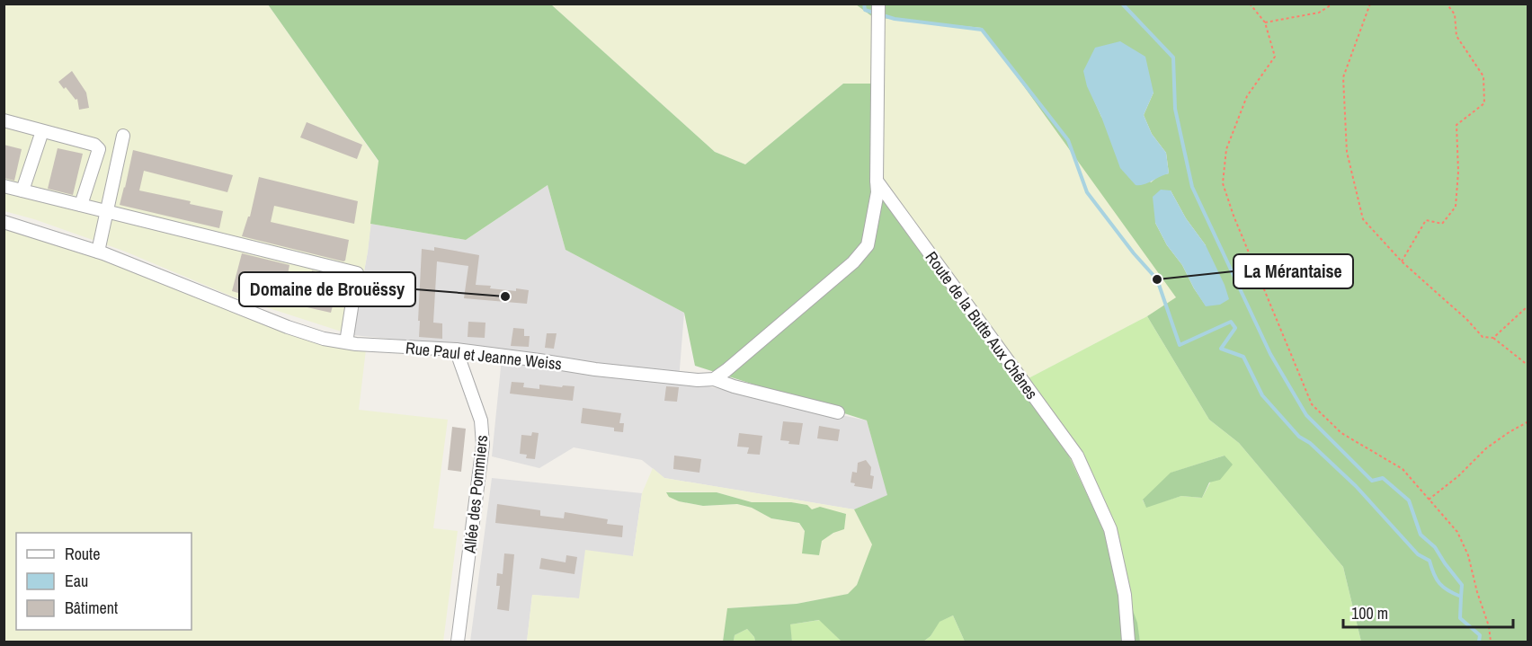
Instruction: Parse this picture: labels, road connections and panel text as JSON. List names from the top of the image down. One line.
{"streets":{"street":["Route de la Butte Aux Chênes","Rue Paul et Jeanne Weiss","Allée des Pommiers"]},"crossings":[["Rue Paul et Jeanne Weiss","Allée des Pommiers"]],"places":["La Mérantaise","Domaine de Brouëssy"],"legend":["Route","Eau","Bâtiment"],"scale_bar":"100 m"}
